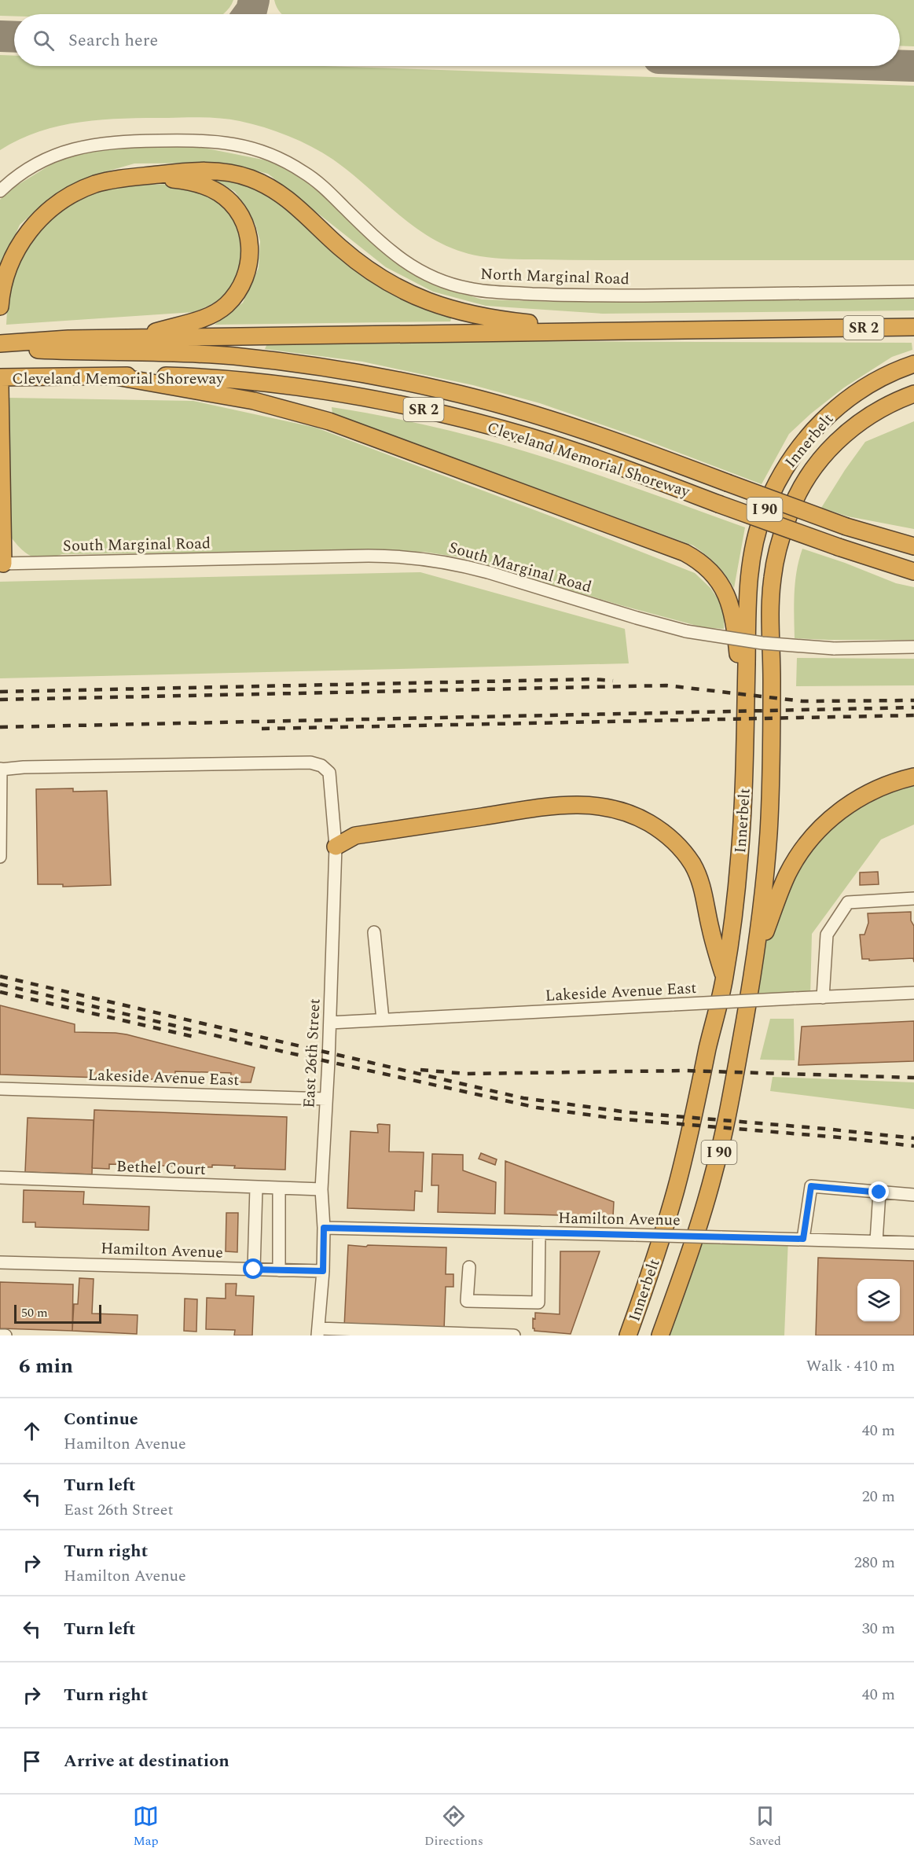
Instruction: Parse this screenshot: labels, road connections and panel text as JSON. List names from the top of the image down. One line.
{"streets":{"highway":["SR 2","Cleveland Memorial Shoreway","Innerbelt","I 90"],"street":["North Marginal Road","South Marginal Road","Lakeside Avenue East","East 26th Street","Bethel Court","Hamilton Avenue"]},"crossings":[["Lakeside Avenue East","East 26th Street"],["East 26th Street","Bethel Court"],["East 26th Street","Hamilton Avenue"]],"scale_bar":"50 m","page":{"search":"Search here","scale":"50 m","heading":["6 min","Walk · 410 m"],"list":[["Continue","Hamilton Avenue","40 m"],["Turn left","East 26th Street","20 m"],["Turn right","Hamilton Avenue","280 m"],["Turn left","30 m"],["Turn right","40 m"],"Arrive at destination"],"nav":["Map","Directions","Saved"]}}
